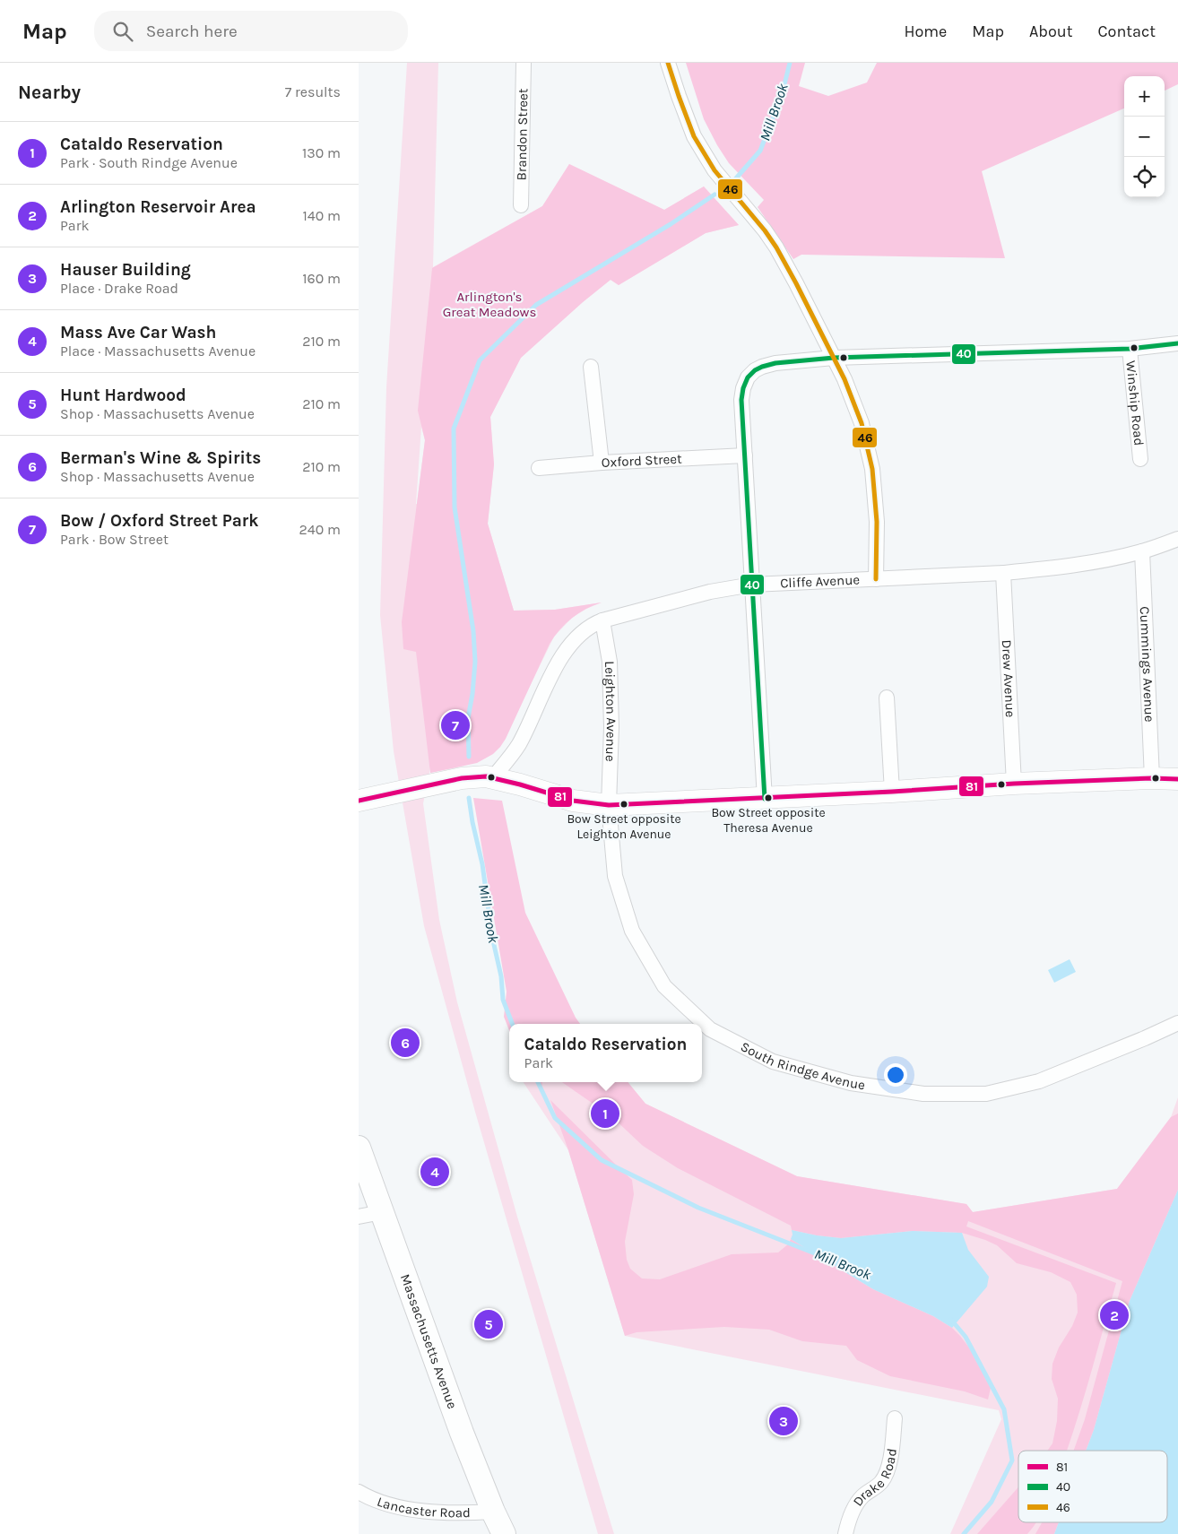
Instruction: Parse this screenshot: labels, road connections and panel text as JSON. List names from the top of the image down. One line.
{"streets":{"main road":["Massachusetts Avenue"],"street":["Brandon Street","Winship Road","Oxford Street","Cliffe Avenue","Cummings Avenue","Drew Avenue","Leighton Avenue","South Rindge Avenue","Drake Road","Lancaster Road"]},"crossings":[["Cliffe Avenue","Cummings Avenue"],["Cliffe Avenue","Drew Avenue"],["Cliffe Avenue","Leighton Avenue"],["Leighton Avenue","South Rindge Avenue"],["Massachusetts Avenue","Lancaster Road"]],"water":["Mill Brook"],"parks":["Arlington's Great Meadows"],"places":["Bow Street opposite Theresa Avenue","Bow Street opposite Leighton Avenue"],"lines":["transit line 46","transit line 40","transit line 81"],"legend":["81","40","46"],"page":{"header":"Map","search":"Search here","nav":["Home","Map","About","Contact"],"heading":["Nearby","7 results"],"map_buttons":["+","−"],"list":[{"mark":"1","name":"Cataldo Reservation","note":"Park · South Rindge Avenue","value":"130 m"},{"mark":"2","name":"Arlington Reservoir Area","note":"Park","value":"140 m"},{"mark":"3","name":"Hauser Building","note":"Place · Drake Road","value":"160 m"},{"mark":"4","name":"Mass Ave Car Wash","note":"Place · Massachusetts Avenue","value":"210 m"},{"mark":"5","name":"Hunt Hardwood","note":"Shop · Massachusetts Avenue","value":"210 m"},{"mark":"6","name":"Berman's Wine & Spirits","note":"Shop · Massachusetts Avenue","value":"210 m"},{"mark":"7","name":"Bow / Oxford Street Park","note":"Park · Bow Street","value":"240 m"}],"pins":["7","6","1","4","2","5","3"],"popup":["Cataldo Reservation","Park"]}}
